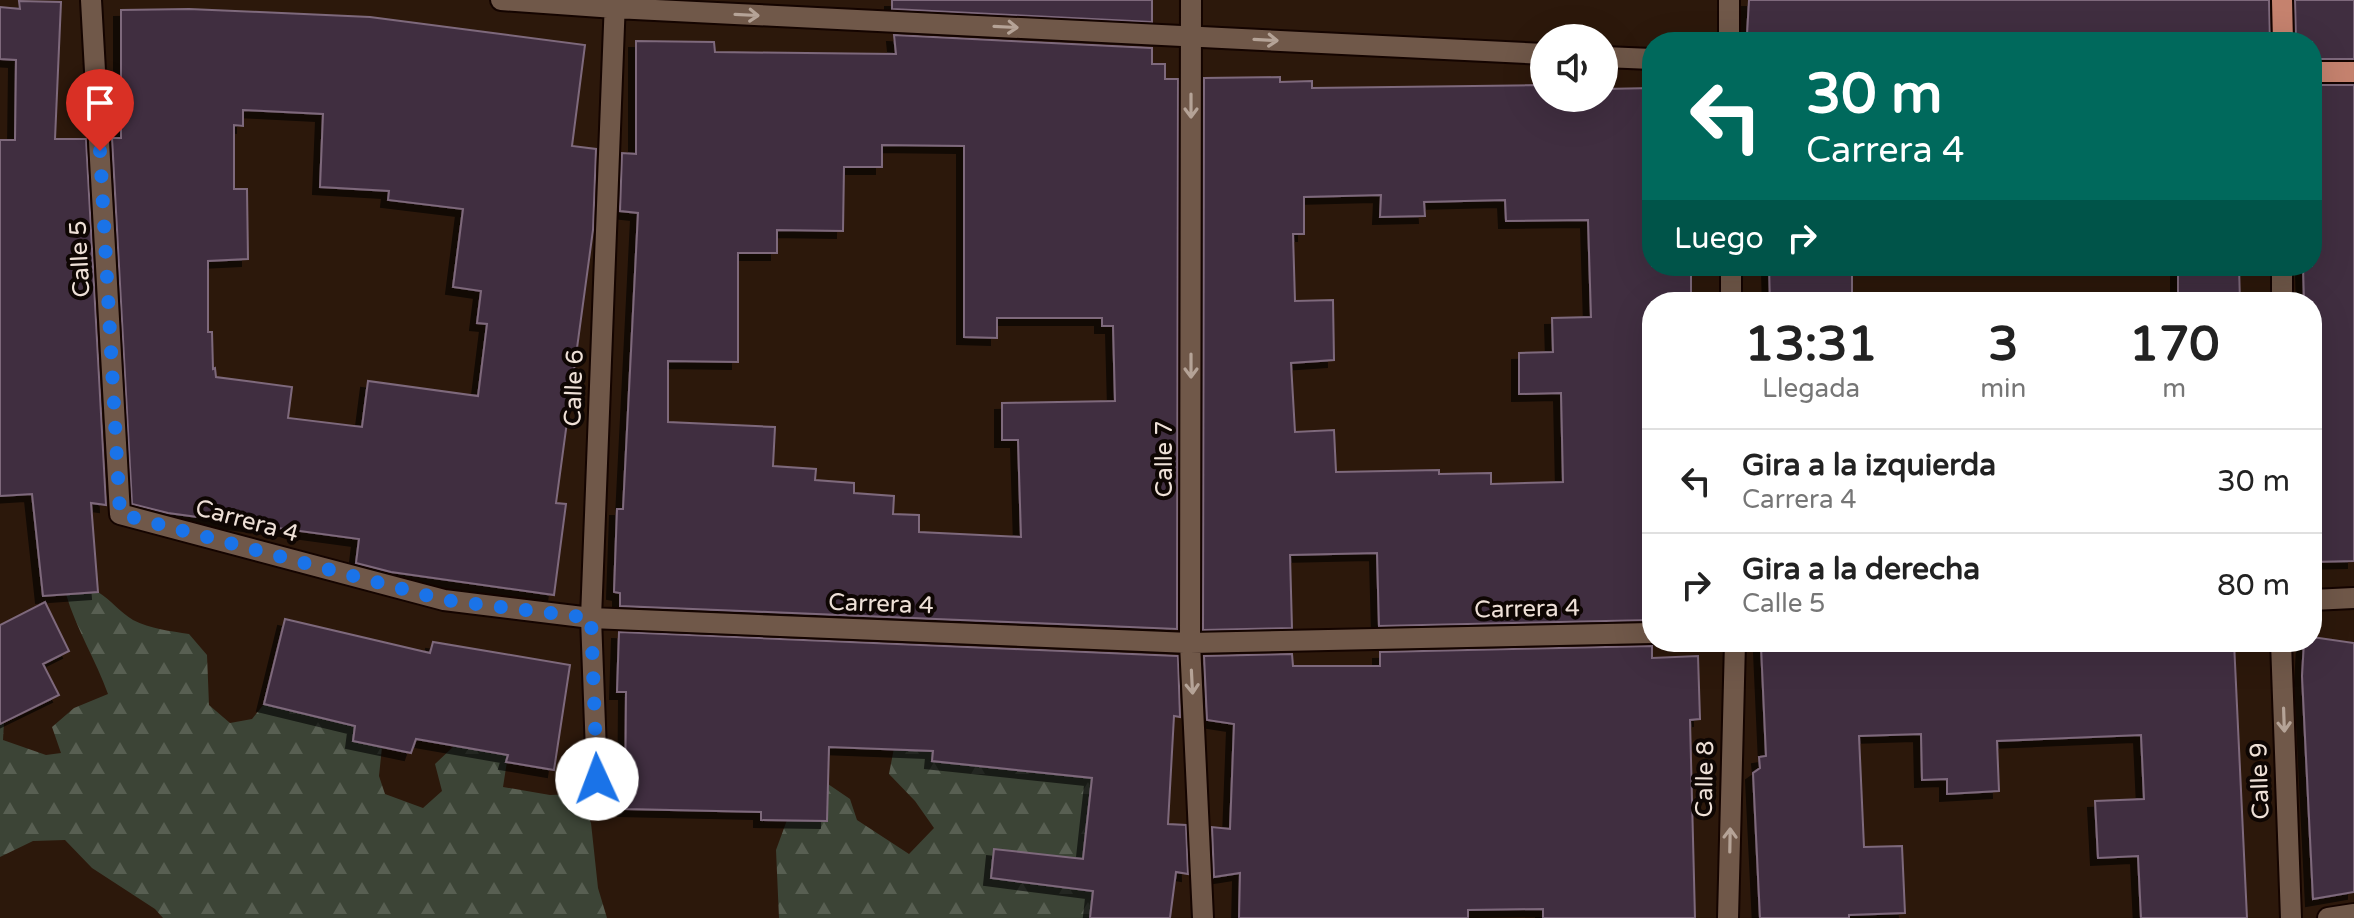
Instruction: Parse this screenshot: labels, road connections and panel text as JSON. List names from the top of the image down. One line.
{"streets":{"street":["Calle 5","Calle 6","Calle 7","Carrera 4","Calle 8","Calle 9"]},"crossings":[["Calle 5","Carrera 4"],["Calle 6","Carrera 4"],["Calle 7","Carrera 4"]],"one_way":["Calle 7","Calle 8","Calle 9"],"page":{"turn":["30 m","Carrera 4"],"then":"Luego","eta":["13:31","Llegada","3","min","170","m"],"list":[{"name":"Gira a la izquierda","note":"Carrera 4","value":"30 m"},{"name":"Gira a la derecha","note":"Calle 5","value":"80 m"}]}}
